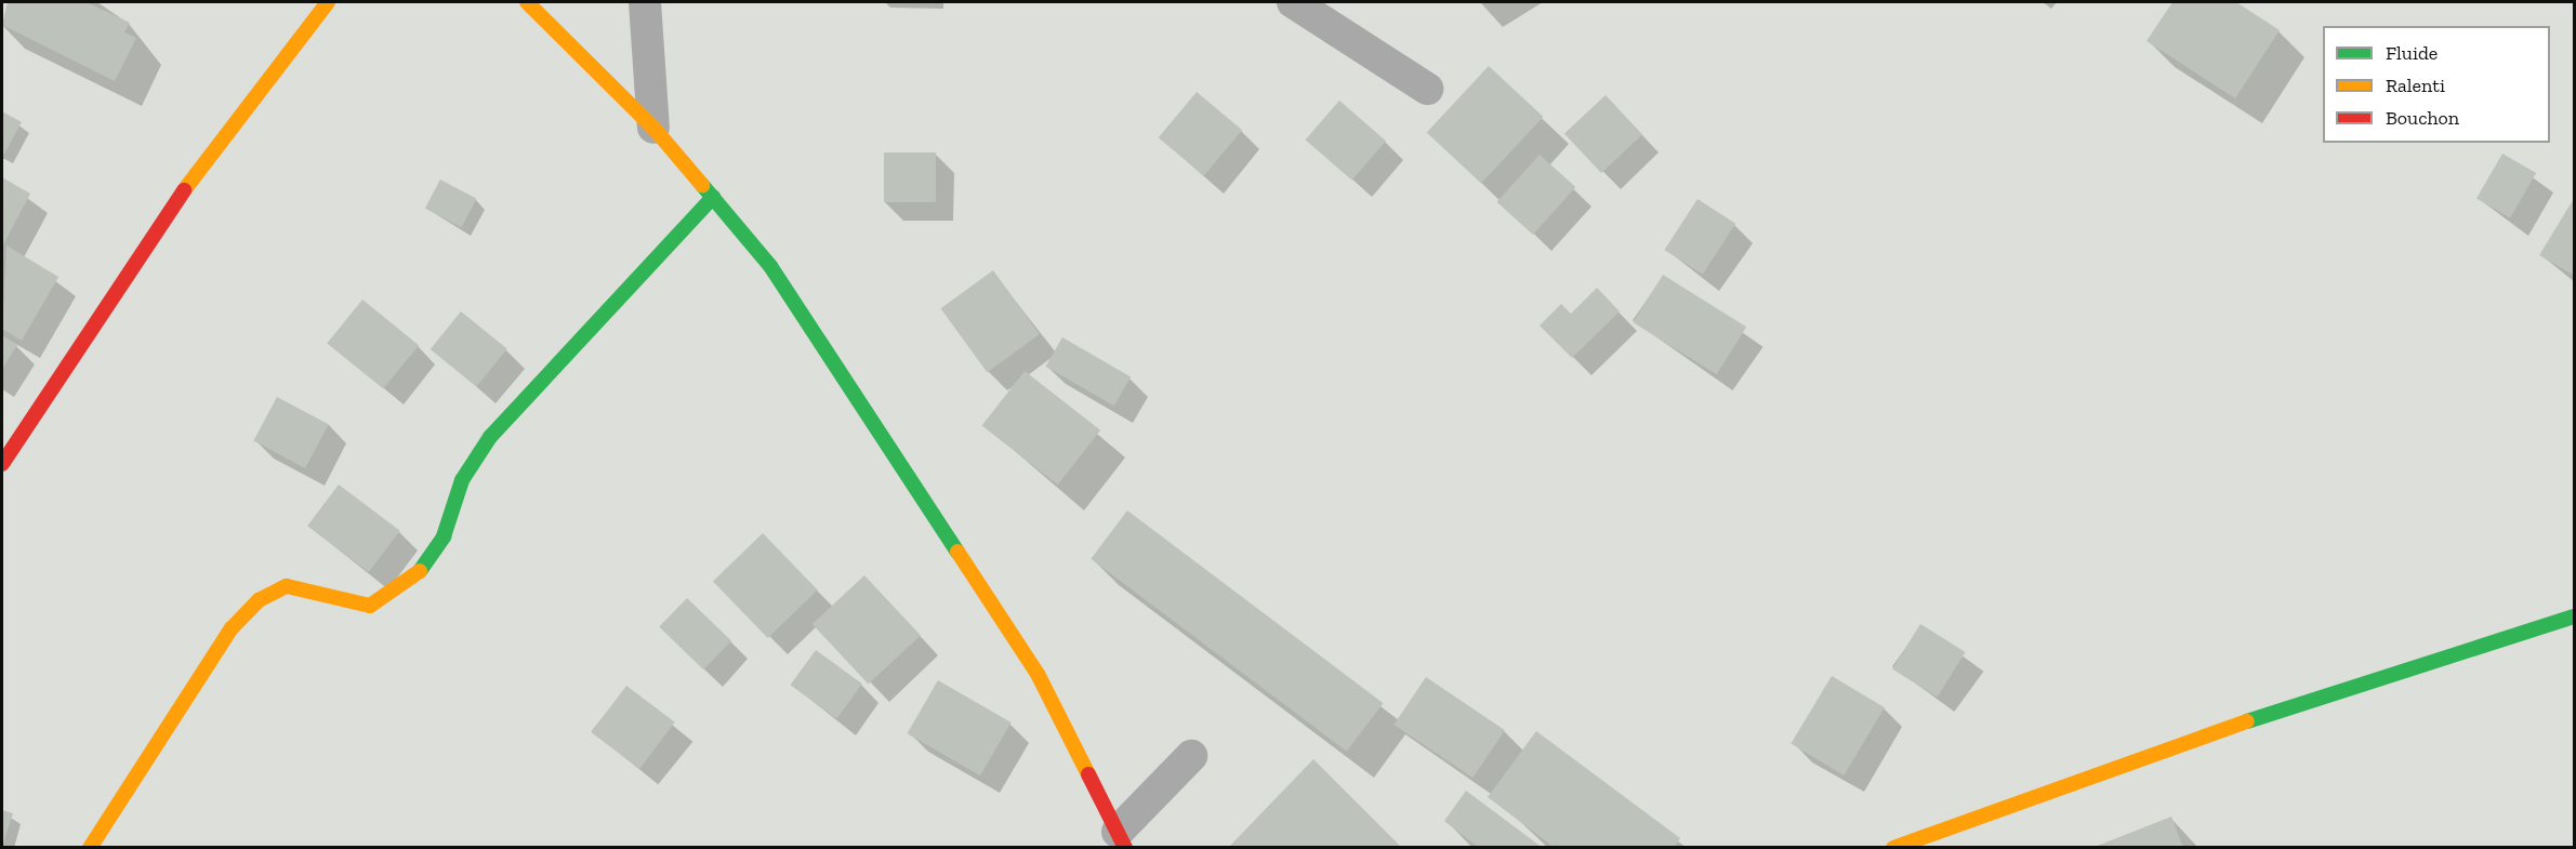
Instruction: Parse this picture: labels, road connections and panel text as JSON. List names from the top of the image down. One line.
{"legend":["Fluide","Ralenti","Bouchon"]}
